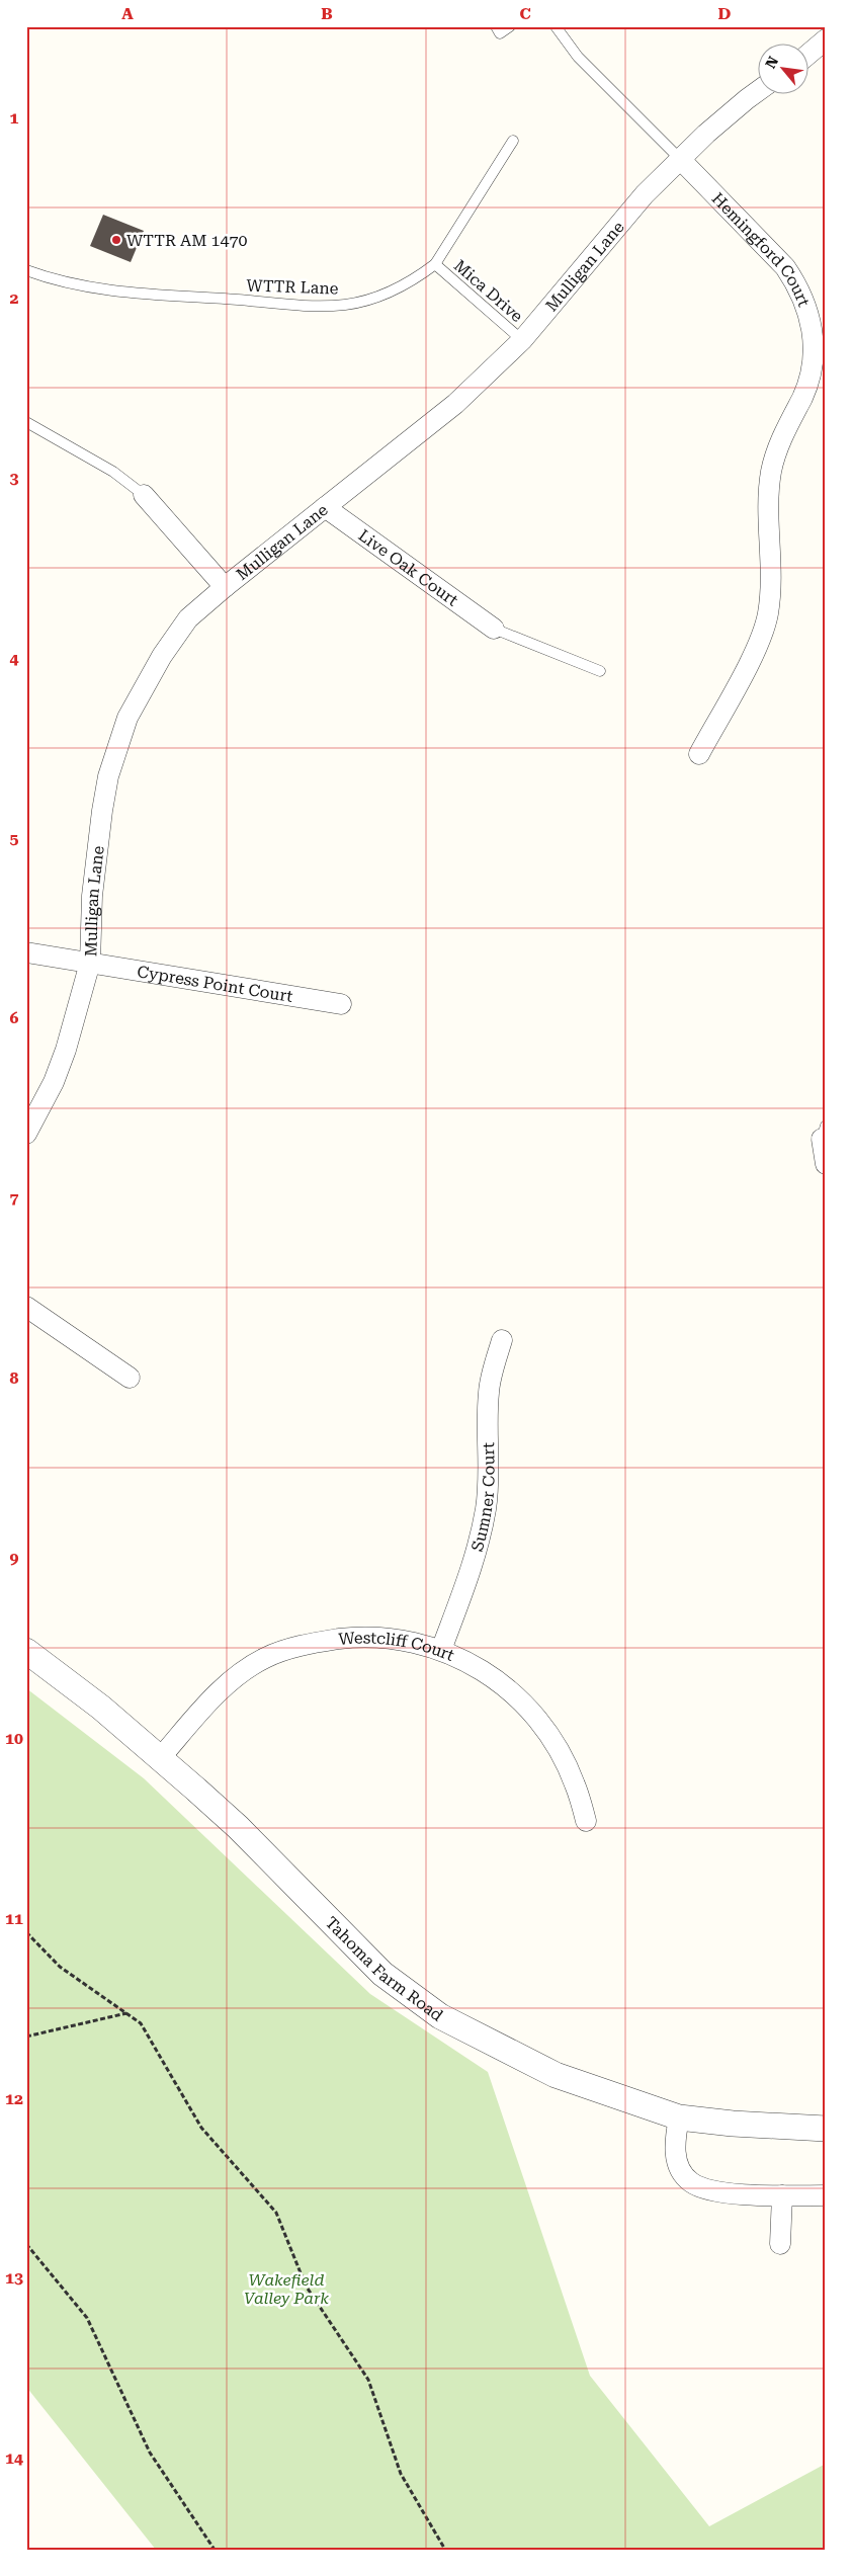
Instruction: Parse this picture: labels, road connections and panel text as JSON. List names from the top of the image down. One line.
{"streets":{"street":["Hemingford Court","Mulligan Lane","Live Oak Court","Cypress Point Court","Sumner Court","Westcliff Court","Tahoma Farm Road"],"lane":["WTTR Lane","Mica Drive"]},"crossings":[["Hemingford Court","Mulligan Lane"],["Mulligan Lane","Mica Drive"],["Mulligan Lane","Live Oak Court"],["Mulligan Lane","Cypress Point Court"],["WTTR Lane","Mica Drive"],["Sumner Court","Westcliff Court"],["Westcliff Court","Tahoma Farm Road"]],"parks":["Wakefield Valley Park"],"places":["WTTR AM 1470"],"north":"top left","grid":{"columns":["A","B","C","D"],"rows":["1","2","3","4","5","6","7","8","9","10","11","12","13","14"]}}
